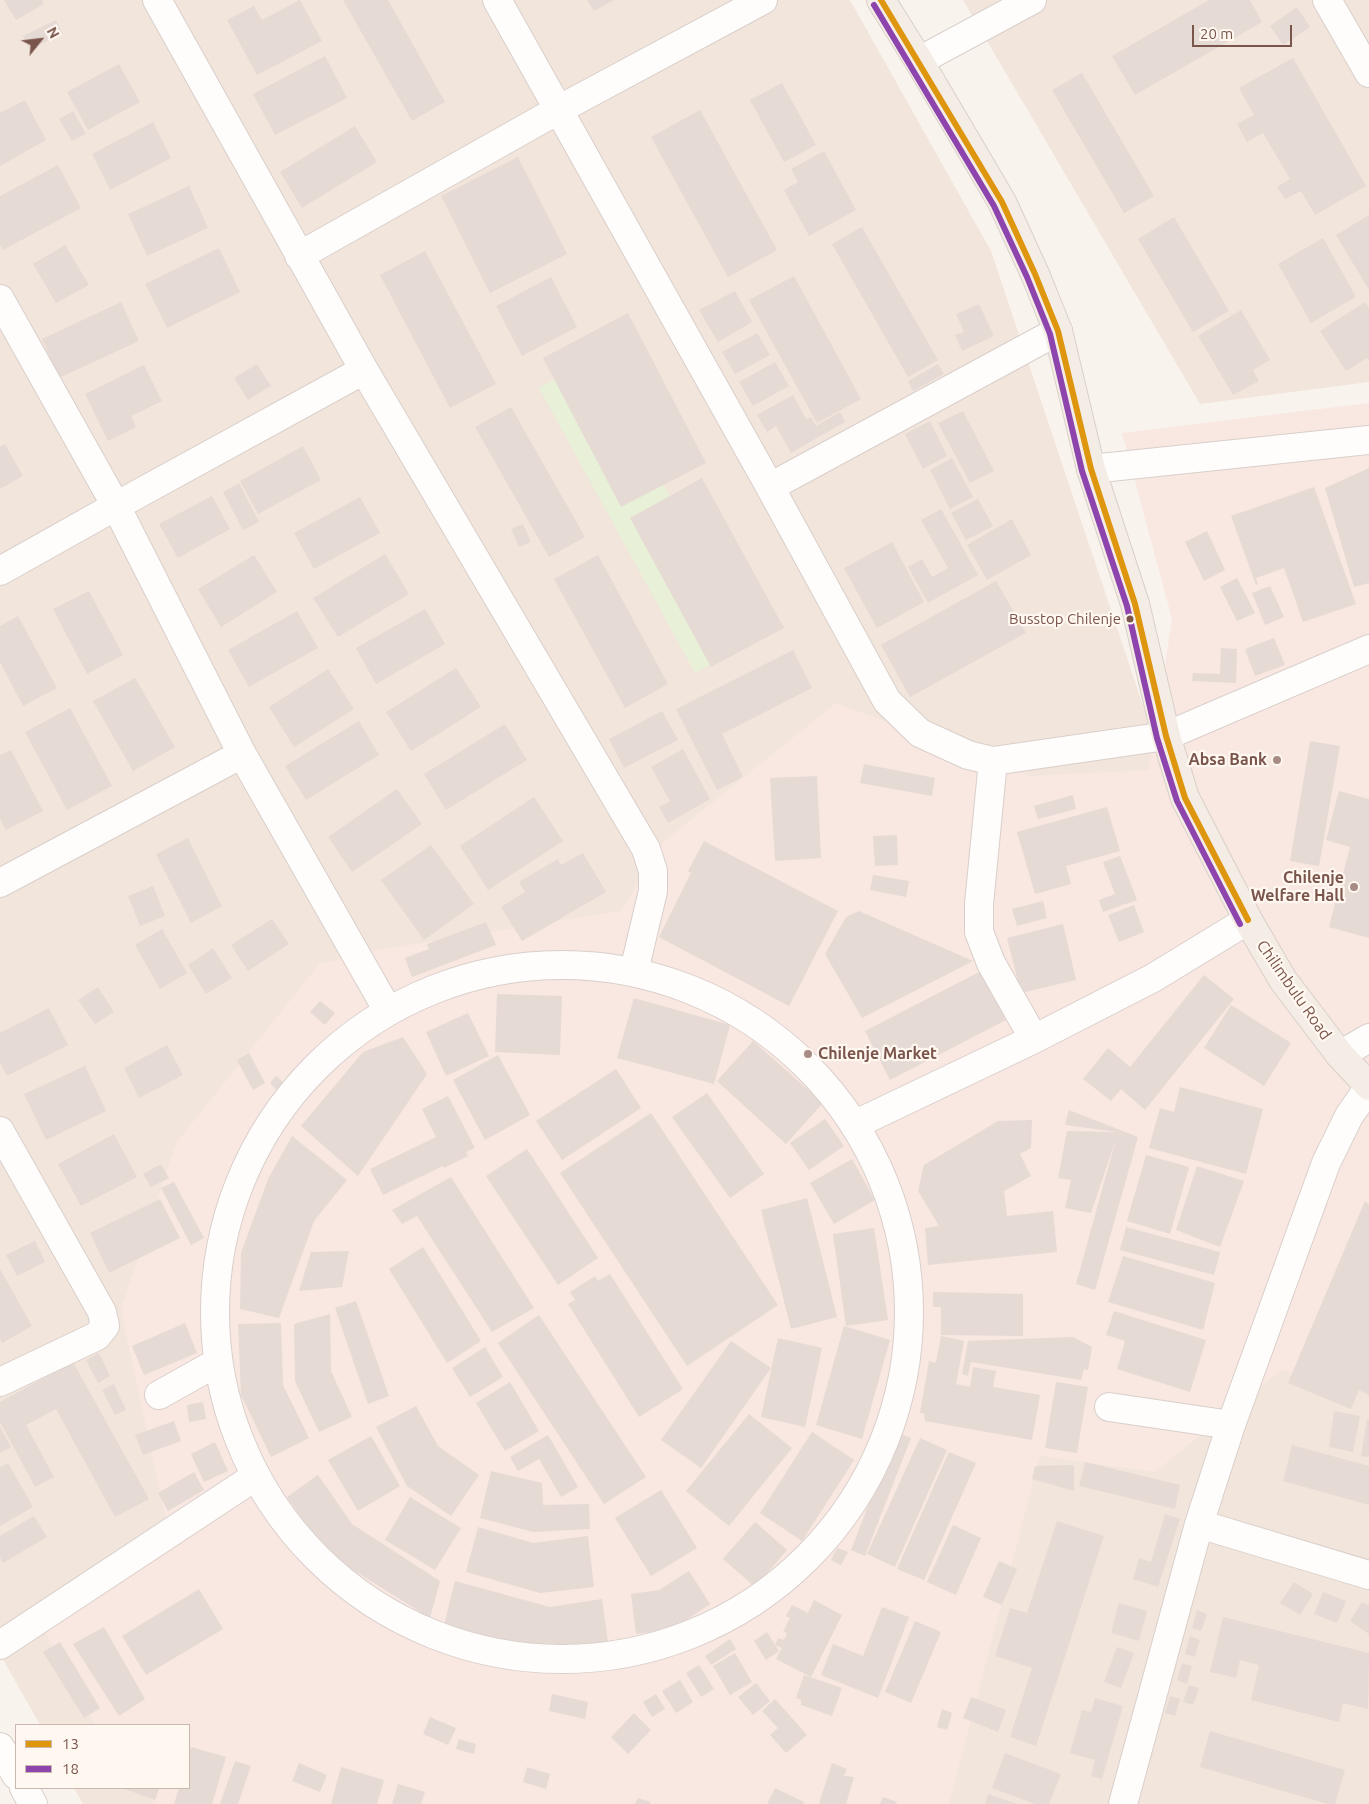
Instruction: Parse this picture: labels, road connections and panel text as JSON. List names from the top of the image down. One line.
{"streets":{"main road":["Chilimbulu Road"]},"places":["Busstop Chilenje","Absa Bank","Chilenje Welfare Hall","Chilenje Market"],"lines":["transit line 13","transit line 18"],"legend":["13","18"],"scale_bar":"20 m","north":"top right"}
